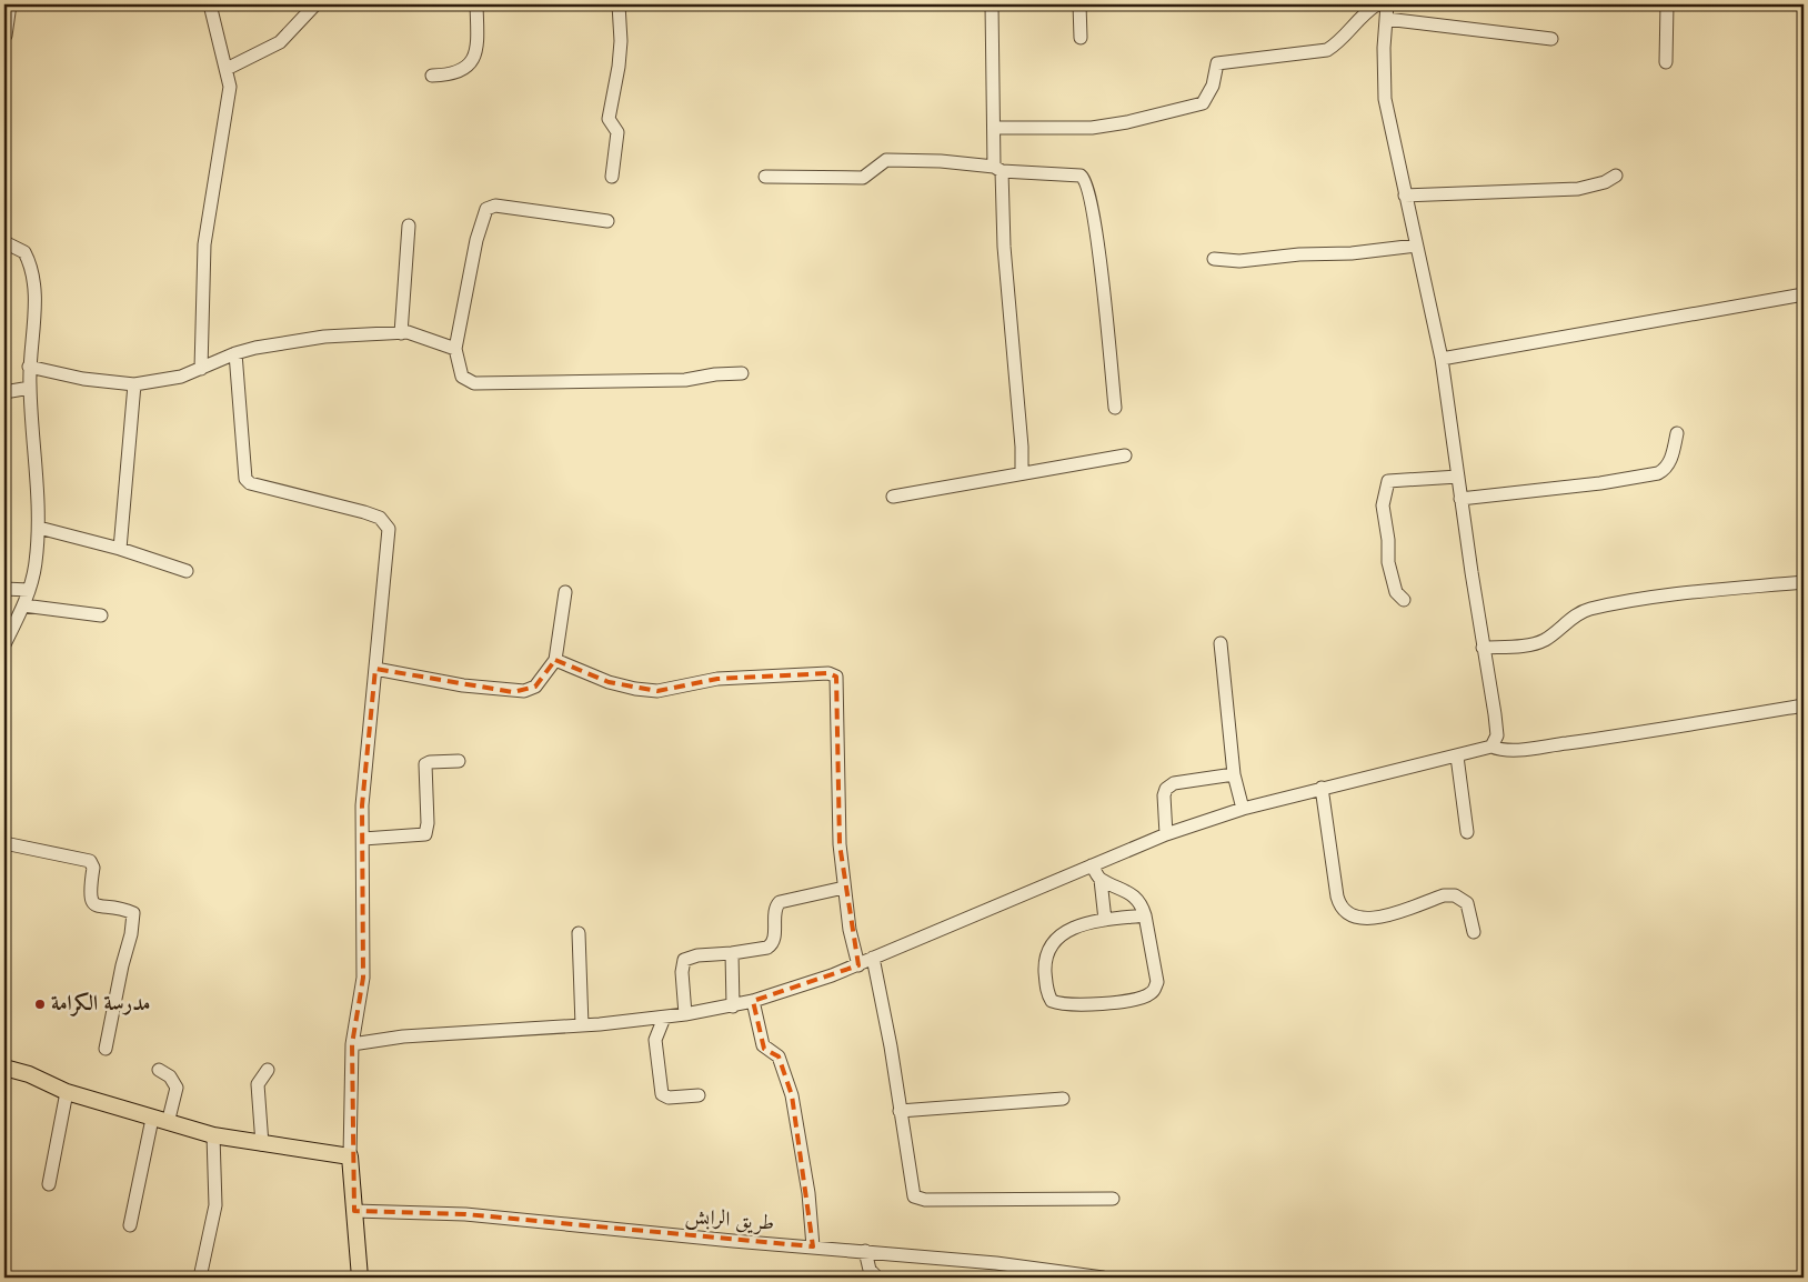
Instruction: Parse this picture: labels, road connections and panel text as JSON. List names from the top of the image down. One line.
{"streets":{"street":["طريق الرابش"]},"places":["مدرسة الكرامة"]}
